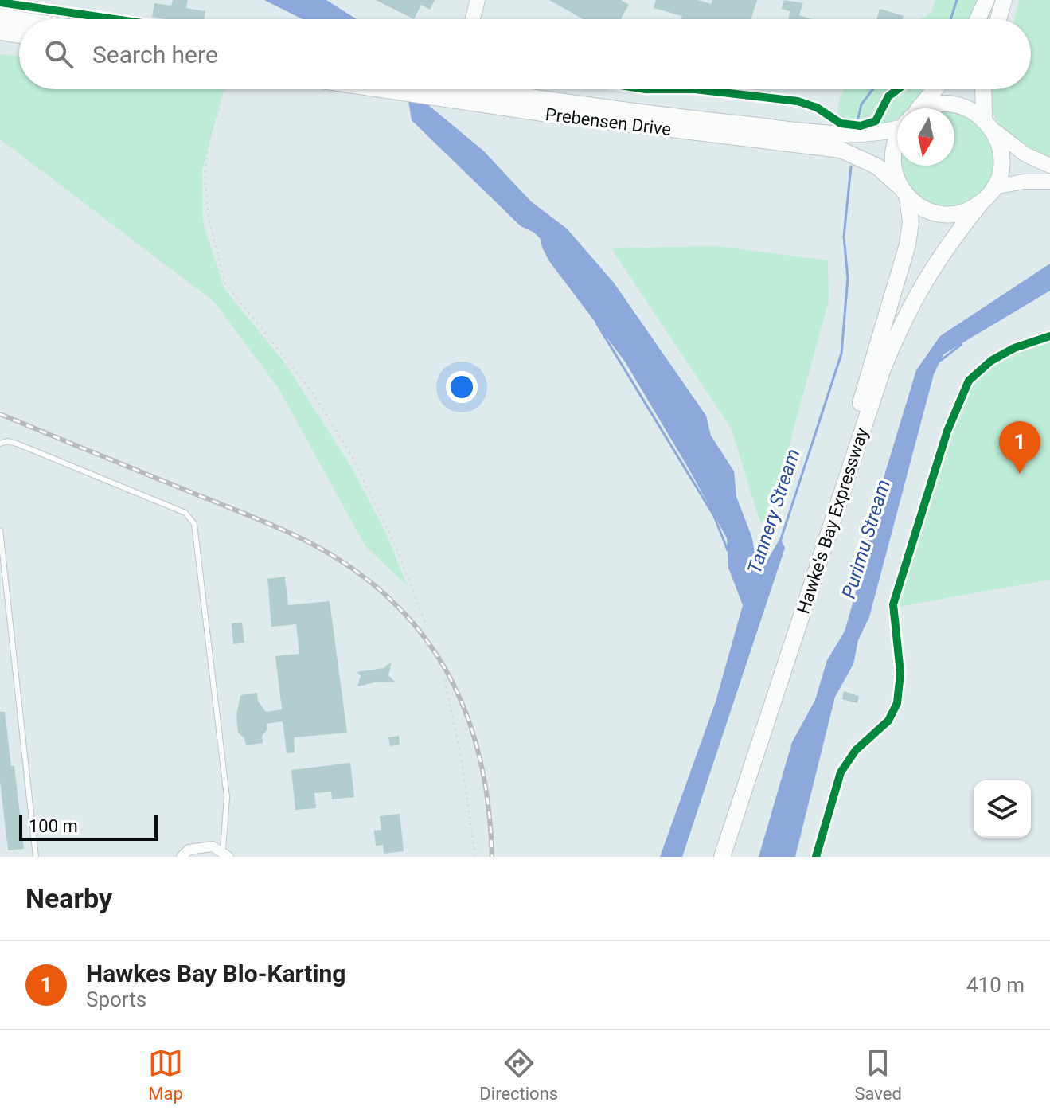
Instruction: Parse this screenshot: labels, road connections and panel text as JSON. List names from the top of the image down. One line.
{"streets":{"main road":["Prebensen Drive","Hawke's Bay Expressway"]},"crossings":[["Prebensen Drive","Hawke's Bay Expressway"]],"water":["Tannery Stream","Purimu Stream"],"scale_bar":"100 m","north":"bottom","page":{"search":"Search here","pins":"1","scale":"100 m","heading":"Nearby","list":[{"mark":"1","name":"Hawkes Bay Blo-Karting","note":"Sports","value":"410 m"}],"nav":["Map","Directions","Saved"]}}
